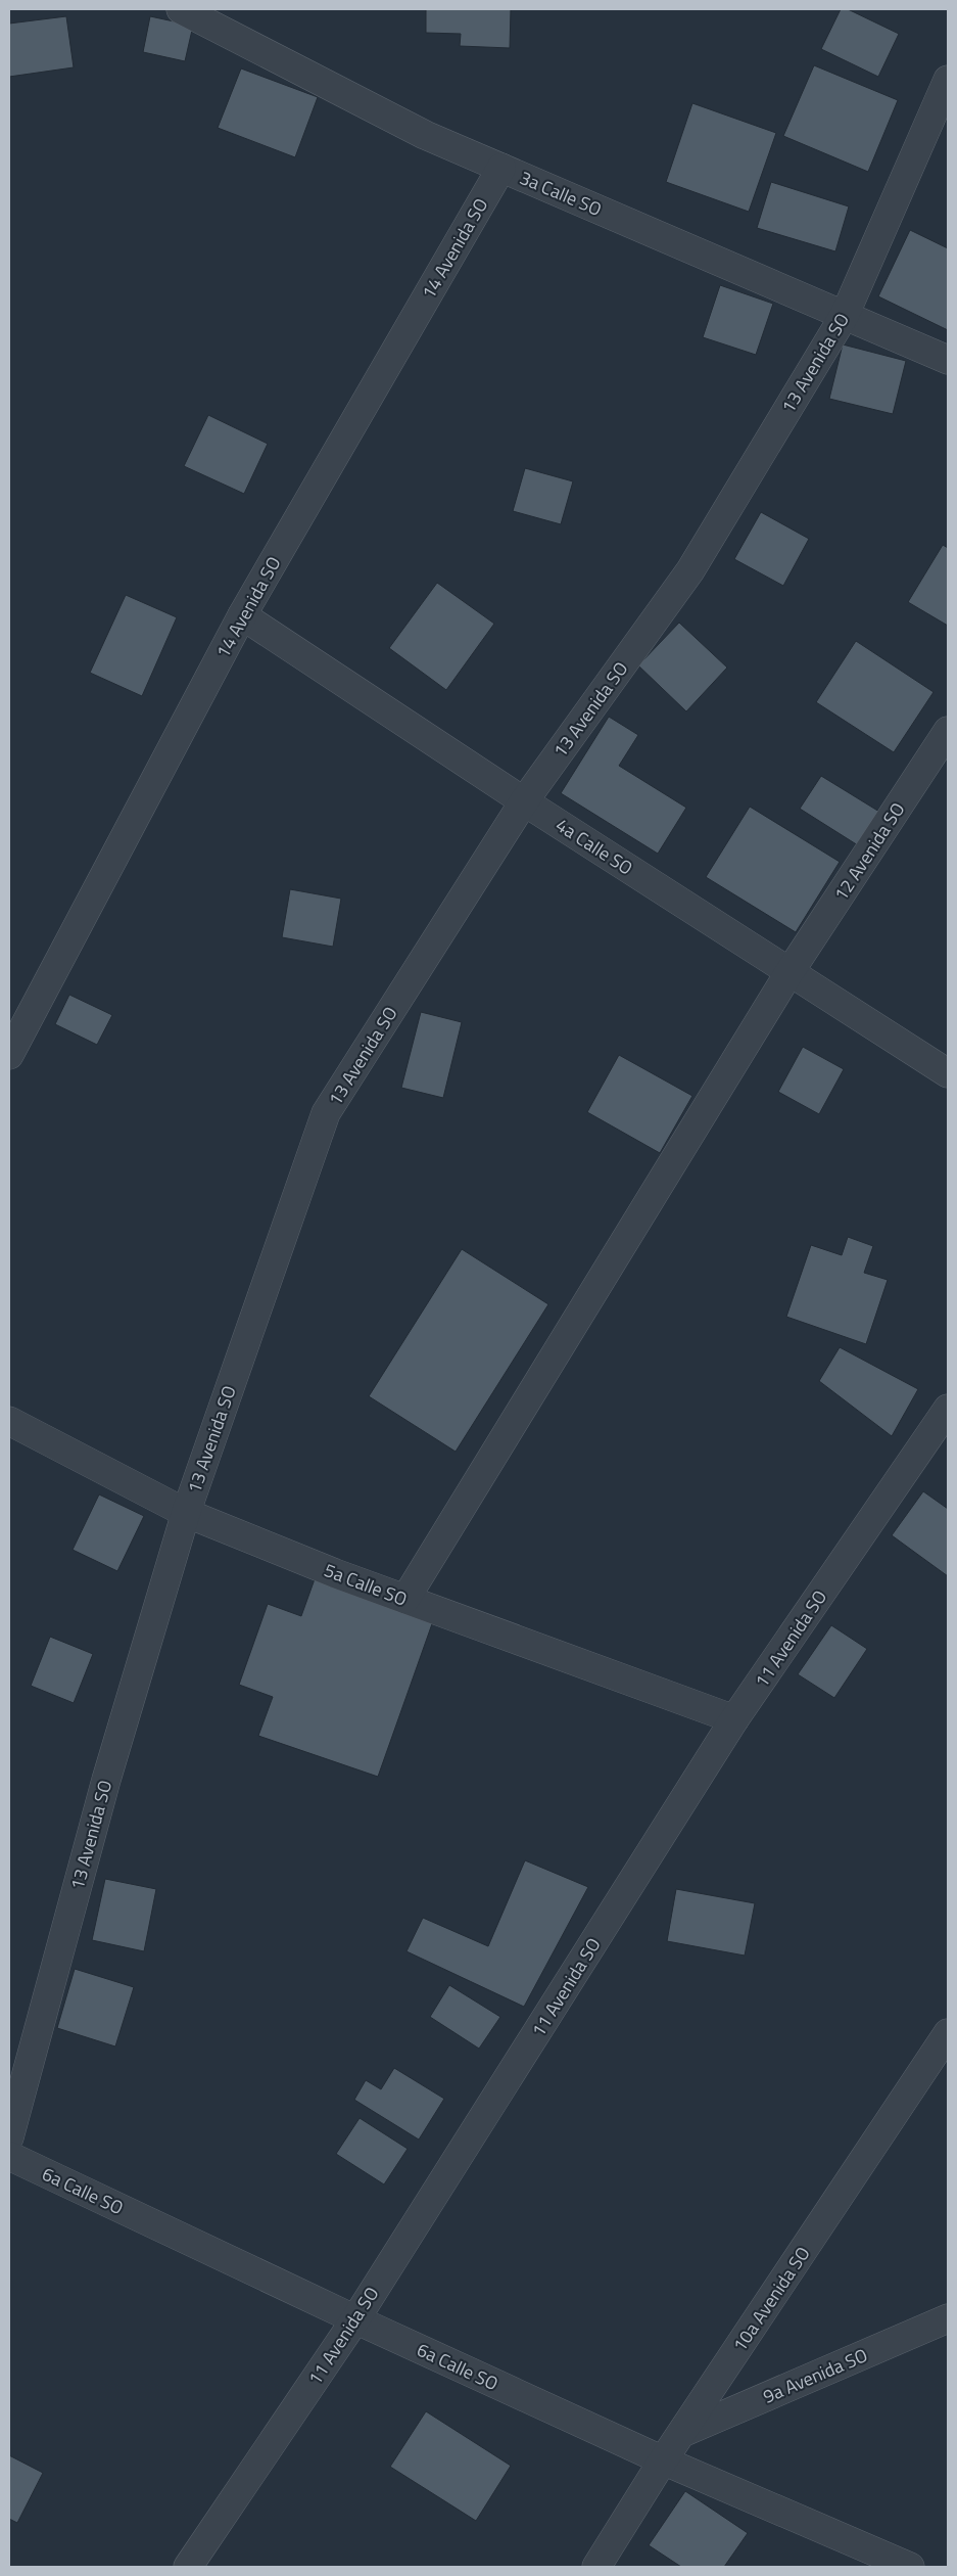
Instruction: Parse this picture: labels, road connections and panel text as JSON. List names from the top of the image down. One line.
{"streets":{"street":["3a Calle SO","14 Avenida SO","13 Avenida SO","4a Calle SO","12 Avenida SO","5a Calle SO","11 Avenida SO","6a Calle SO","10a Avenida SO","9a Avenida SO"]},"crossings":[["3a Calle SO","14 Avenida SO"],["3a Calle SO","13 Avenida SO"],["14 Avenida SO","4a Calle SO"],["13 Avenida SO","4a Calle SO"],["13 Avenida SO","5a Calle SO"],["4a Calle SO","12 Avenida SO"],["12 Avenida SO","5a Calle SO"],["5a Calle SO","11 Avenida SO"],["11 Avenida SO","6a Calle SO"],["6a Calle SO","10a Avenida SO"],["10a Avenida SO","9a Avenida SO"]]}
